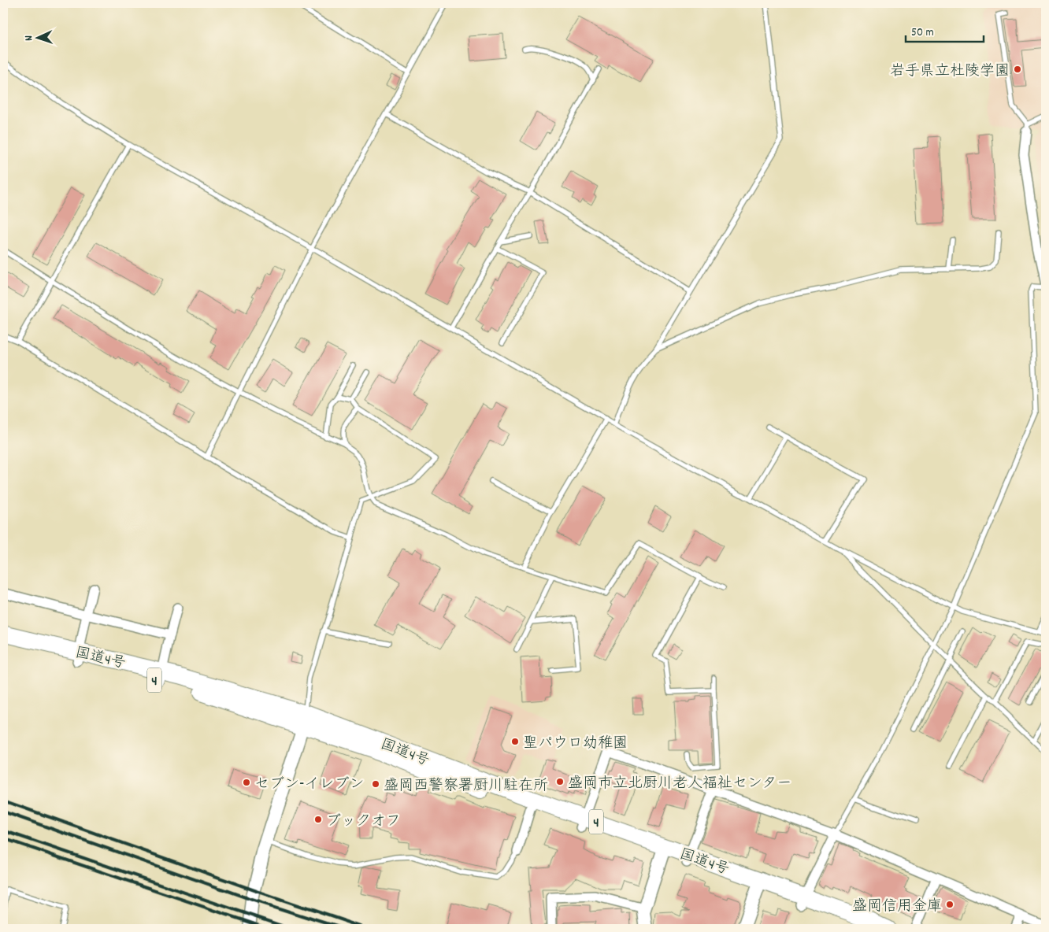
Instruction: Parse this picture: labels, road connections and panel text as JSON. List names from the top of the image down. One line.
{"streets":{"highway":["国道4号","4"]},"places":["岩手県立杜陵学園","聖パウロ幼稚園","盛岡市立北厨川老人福祉センター","セブン-イレブン","盛岡西警察署厨川駐在所","ブックオフ","盛岡信用金庫"],"scale_bar":"50 m","north":"left"}
